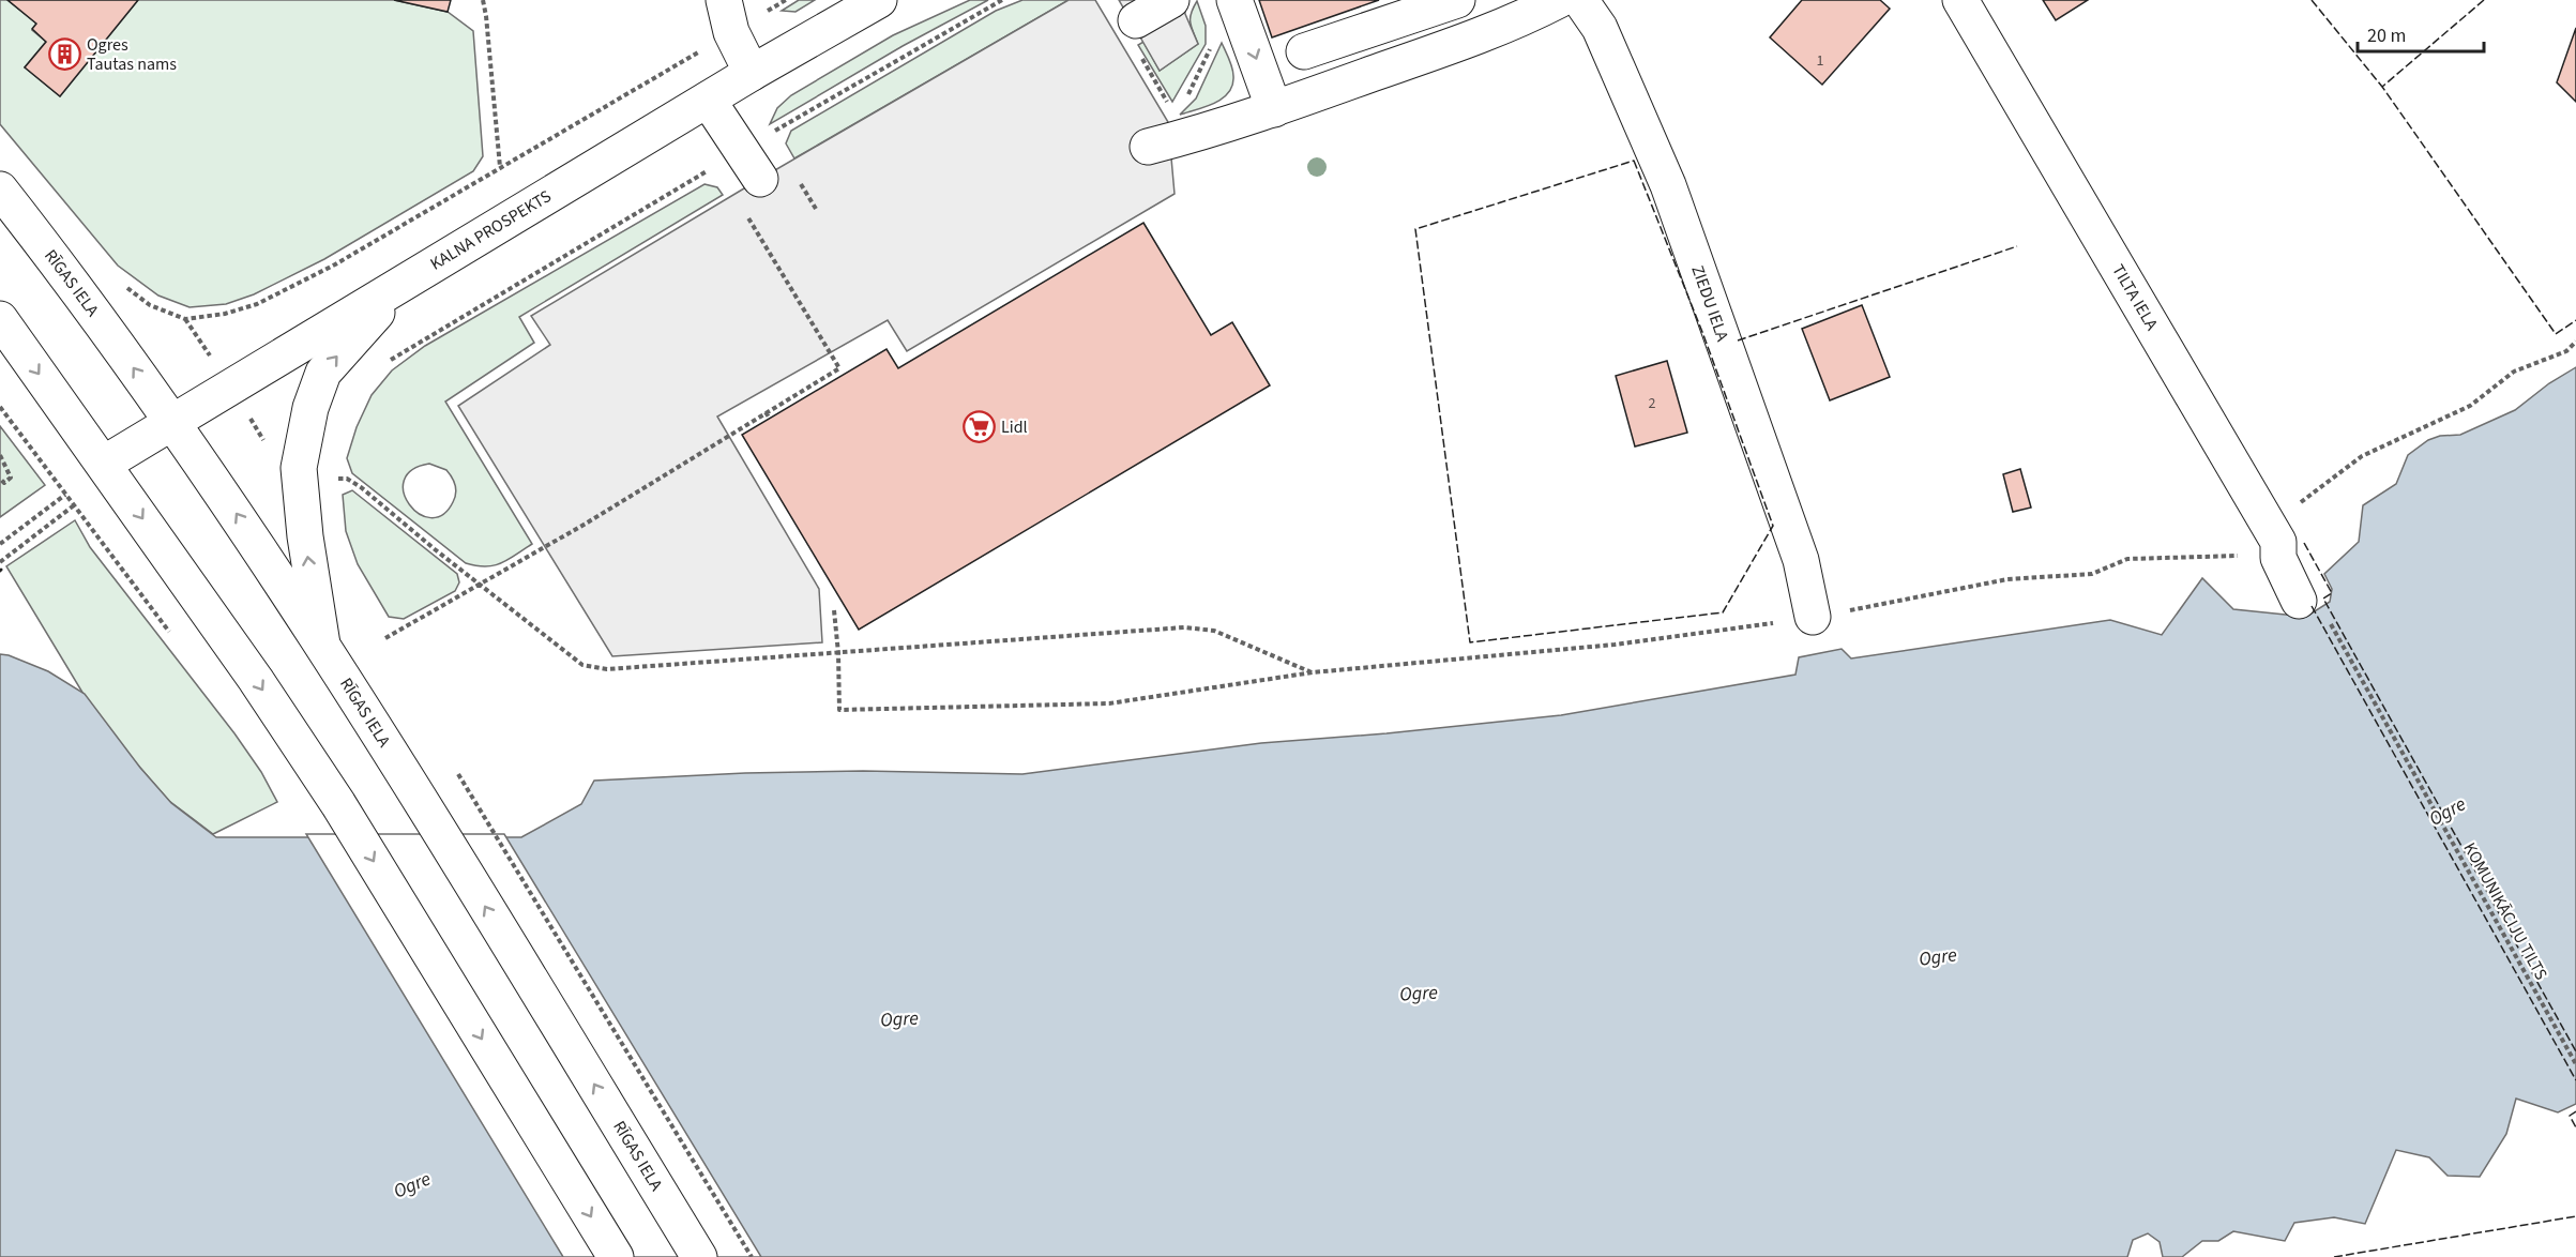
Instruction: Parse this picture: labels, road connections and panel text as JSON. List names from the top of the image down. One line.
{"streets":{"main road":["KALNA PROSPEKTS","RĪGAS IELA","TILTA IELA","ZIEDU IELA"],"path":["KOMUNIKĀCIJU TILTS"]},"crossings":[["KALNA PROSPEKTS","RĪGAS IELA"]],"water":["Ogre"],"places":{"building":["Ogres Tautas nams"],"supermarket":["Lidl"]},"house_numbers":["1","2"],"scale_bar":"20 m"}
